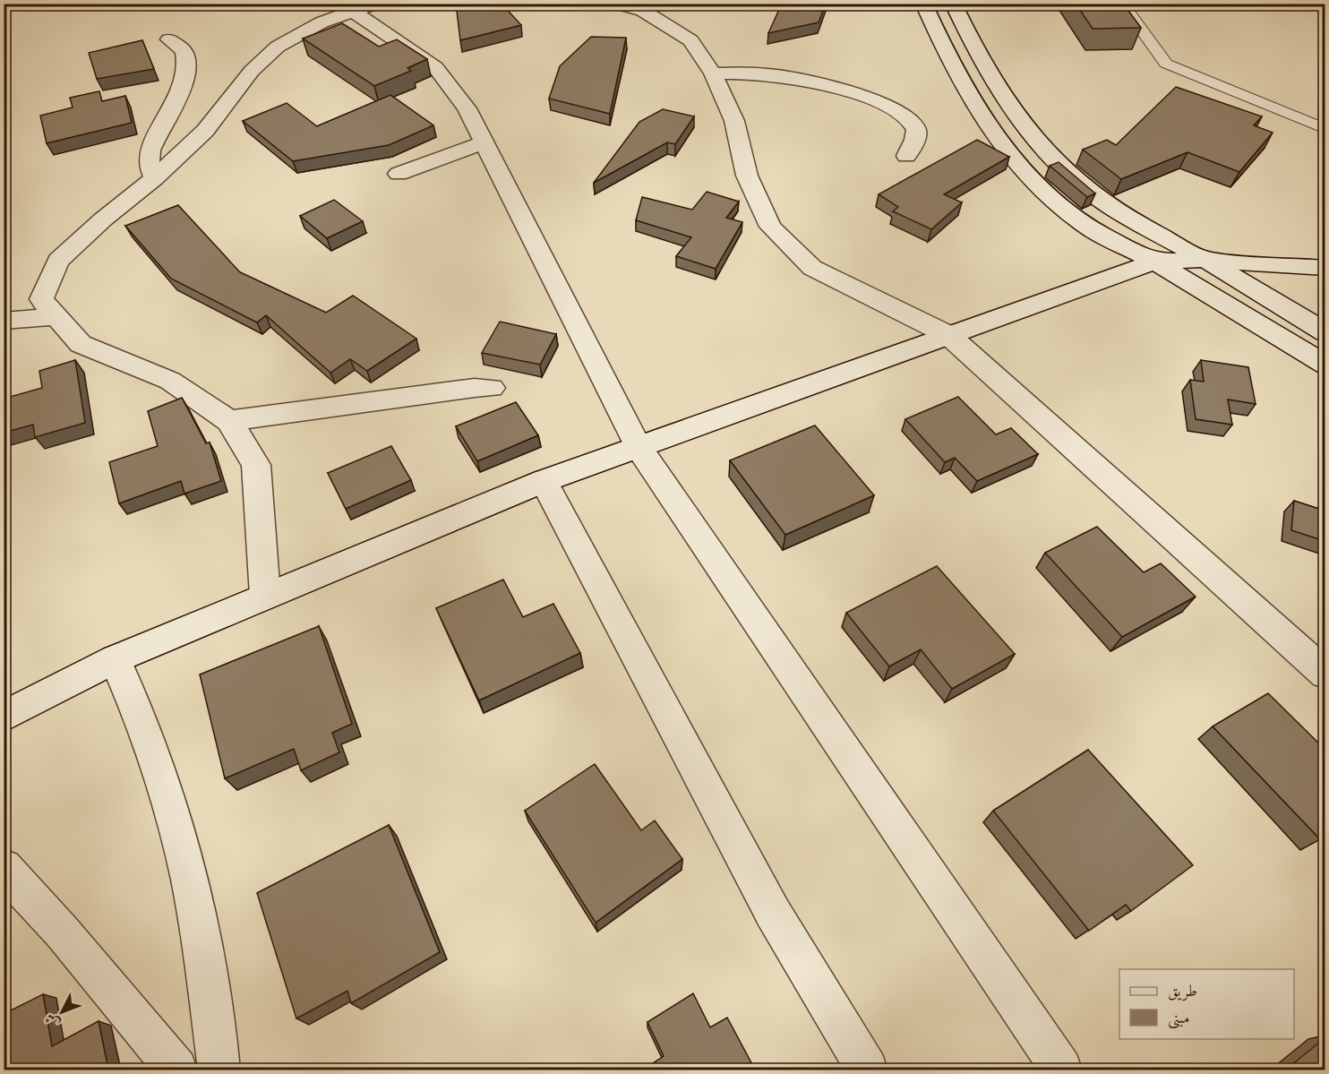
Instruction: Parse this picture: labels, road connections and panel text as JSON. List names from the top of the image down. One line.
{"legend":["طريق","مبنى"],"north":"bottom left"}
